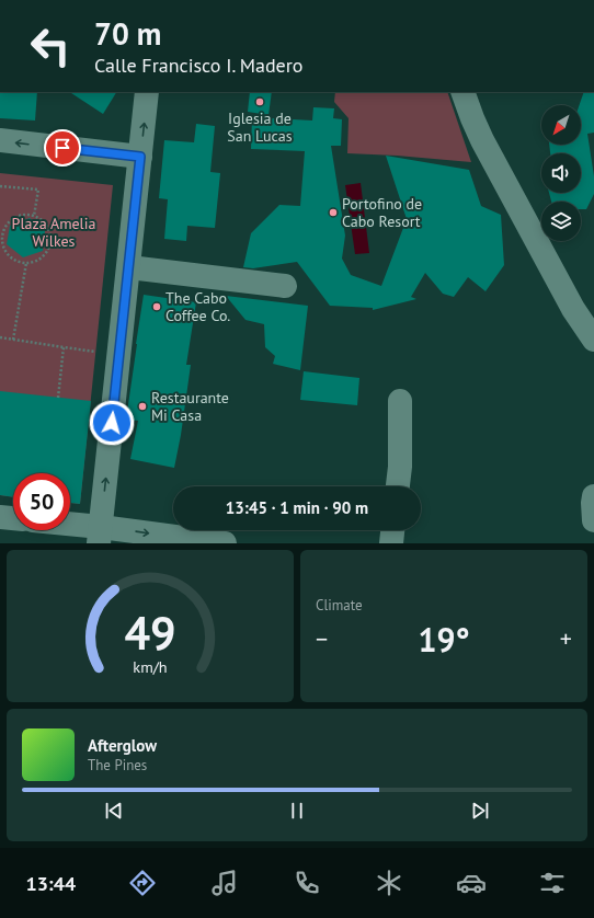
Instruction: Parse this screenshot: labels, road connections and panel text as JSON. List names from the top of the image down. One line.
{"parks":["Plaza Amelia Wilkes"],"places":["Iglesia de San Lucas","Portofino de Cabo Resort","The Cabo Coffee Co.","Restaurante Mi Casa"],"north":"bottom left","page":{"turn":["70 m","Calle Francisco I. Madero"],"limit":"50","trip":"13:45 · 1 min · 90 m","tile":"Climate","heat":["−","19°","+"],"song":["Afterglow","The Pines"],"tabs":"13:44","gauge":["49","km/h"]}}
